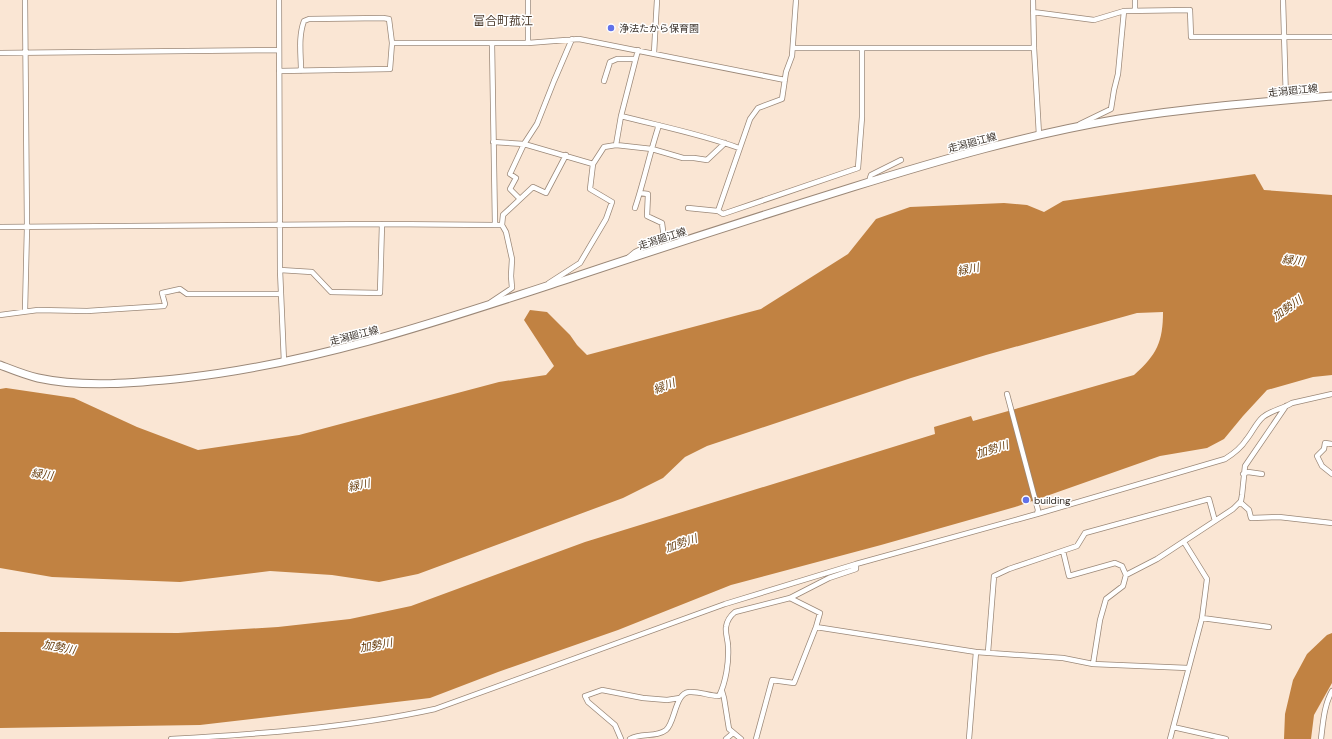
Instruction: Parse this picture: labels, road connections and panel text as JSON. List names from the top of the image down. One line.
{"streets":{"main road":["走潟廻江線"]},"districts":["富合町菰江"],"water":["緑川","加勢川"],"places":["浄法たから保育園","building"]}
